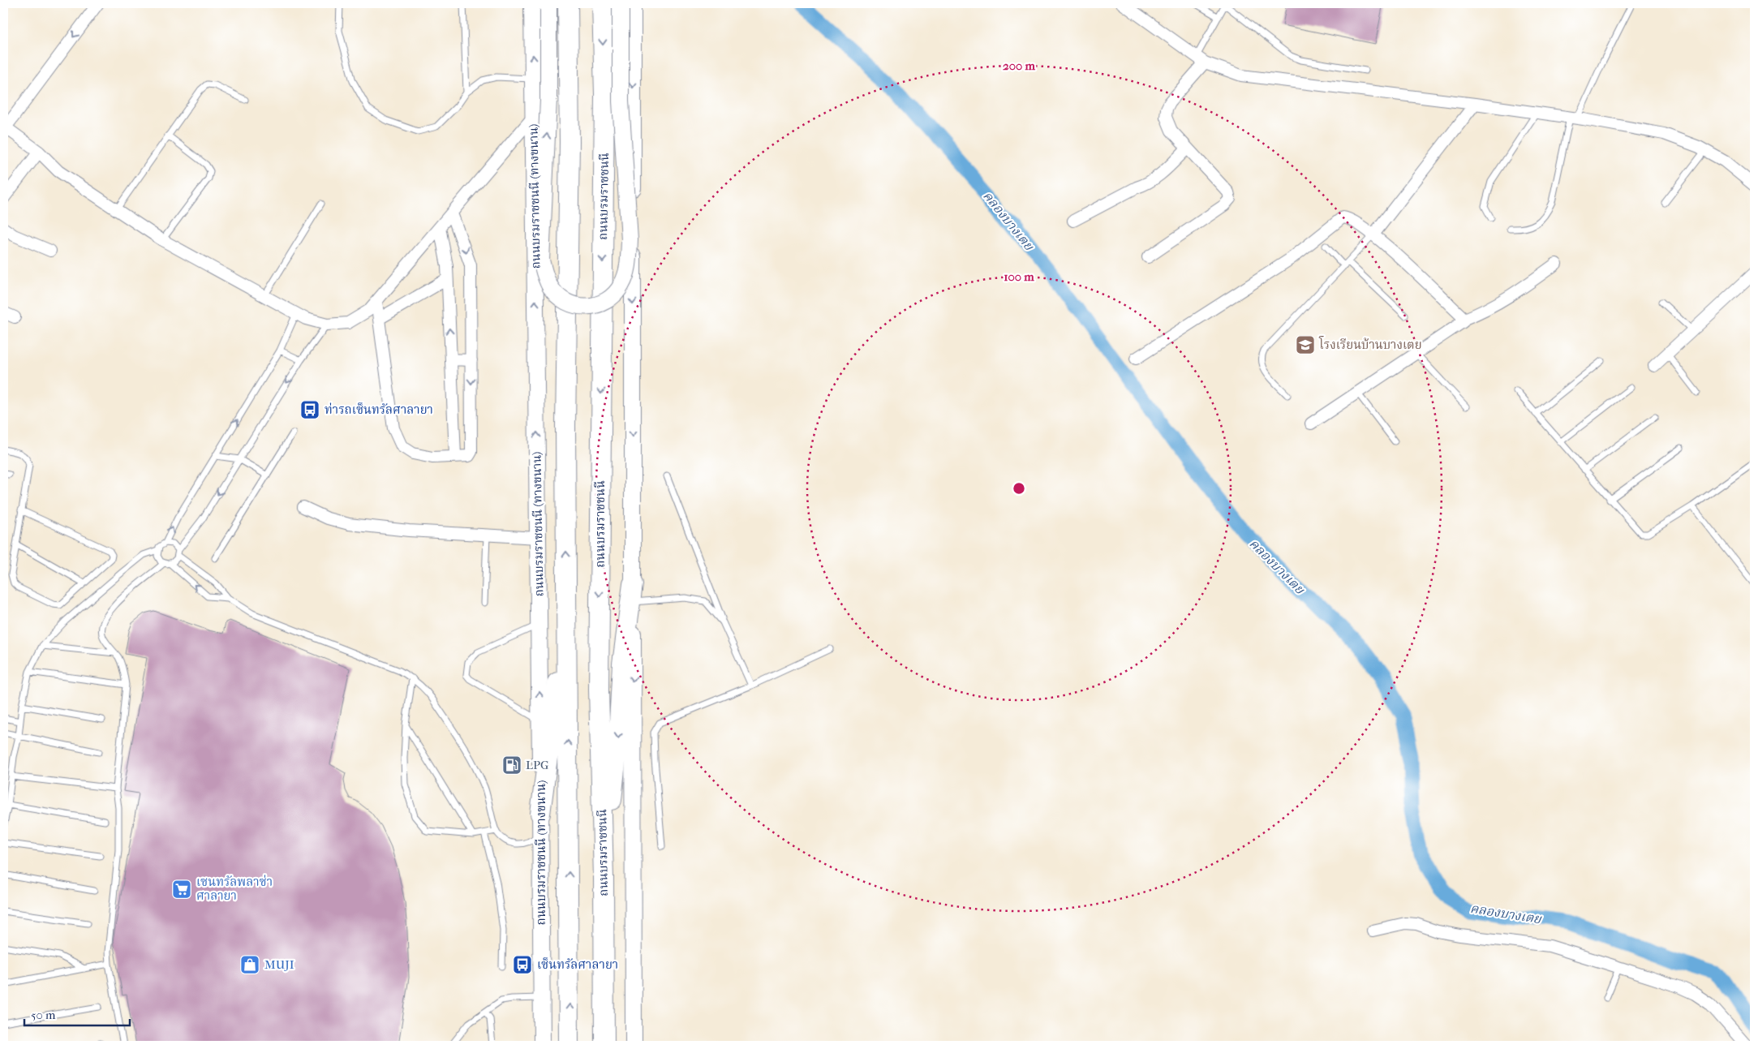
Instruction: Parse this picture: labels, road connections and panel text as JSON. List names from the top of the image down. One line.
{"streets":{"highway":["ถนนบรมราชชนนี"],"main road":["ถนนบรมราชชนนี (ทางขนาน)"]},"water":["คลองบางเตย"],"places":{"school or university":["โรงเรียนบ้านบางเตย"],"bus stop":["ท่ารถเซ็นทรัลศาลายา","เซ็นทรัลศาลายา"],"fuel station":["LPG"],"supermarket":["เซนทรัลพลาซ่า ศาลายา"],"shop":["MUJI"]},"scale_bar":"50 m","rings":["200 m","100 m"]}
